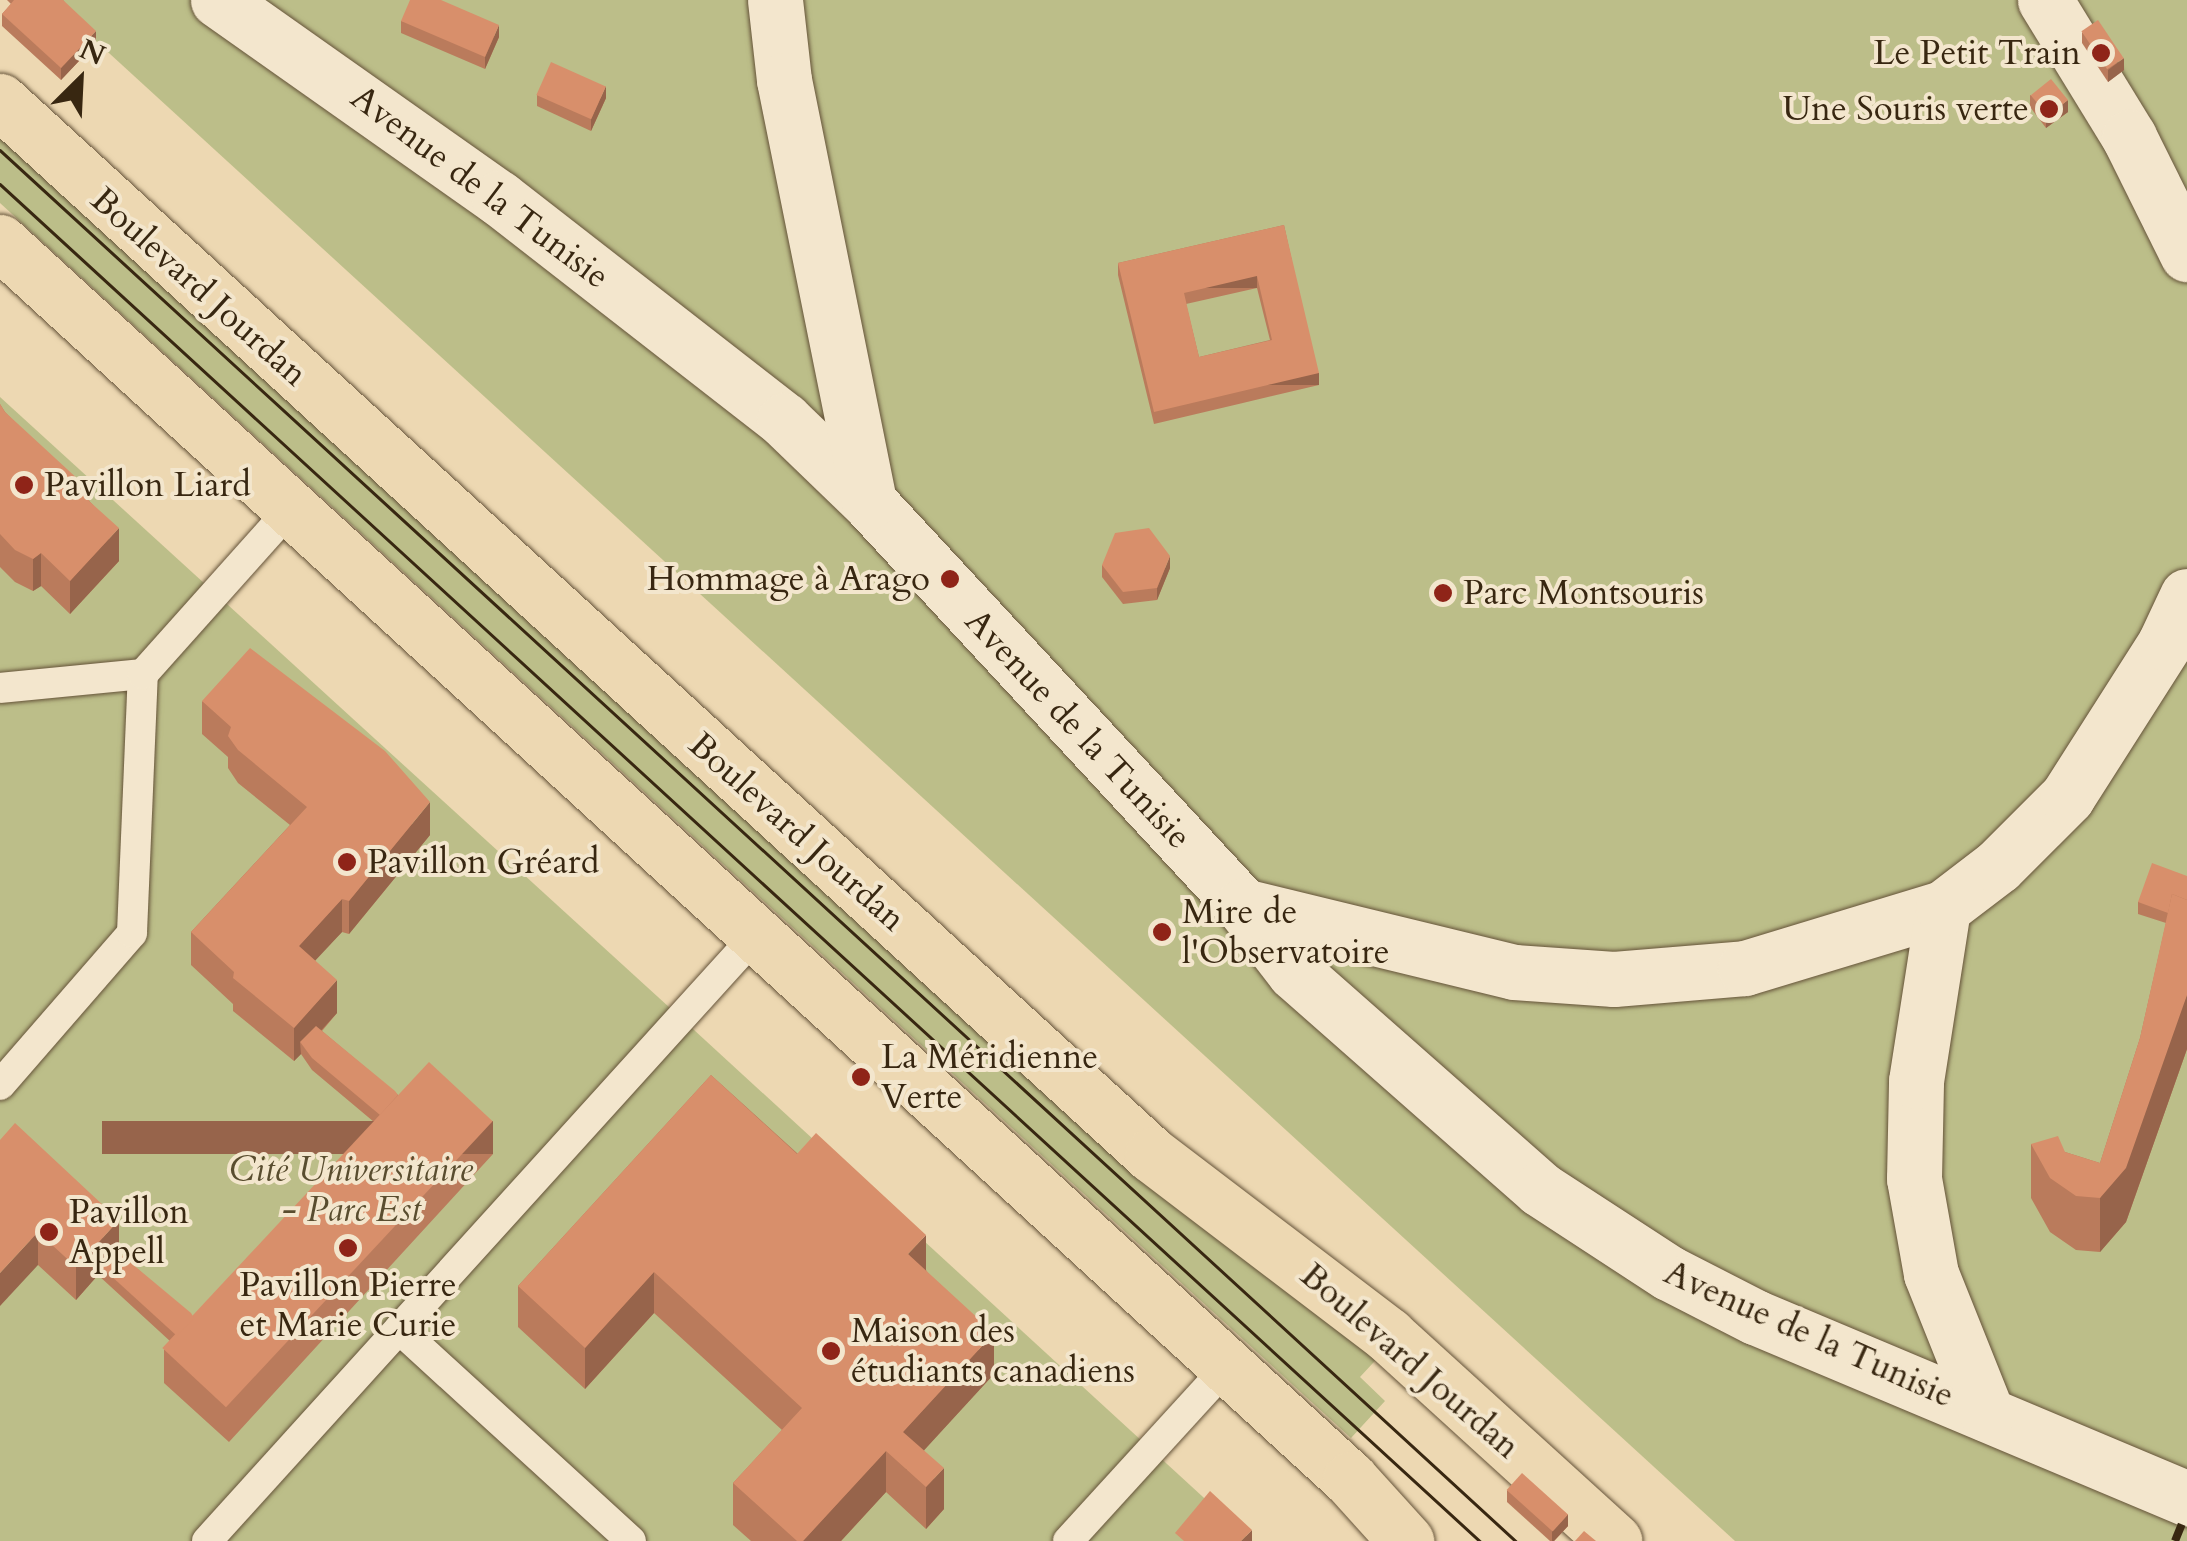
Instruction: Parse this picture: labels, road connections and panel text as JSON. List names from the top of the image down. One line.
{"streets":{"main road":["Boulevard Jourdan"],"street":["Avenue de la Tunisie"]},"parks":["Cité Universitaire - Parc Est"],"places":["Le Petit Train","Une Souris verte","Pavillon Liard","Hommage à Arago","Parc Montsouris","Pavillon Gréard","Mire de l'Observatoire","La Méridienne Verte","Pavillon Appell","Pavillon Pierre et Marie Curie","Maison des étudiants canadiens"],"north":"top right"}
